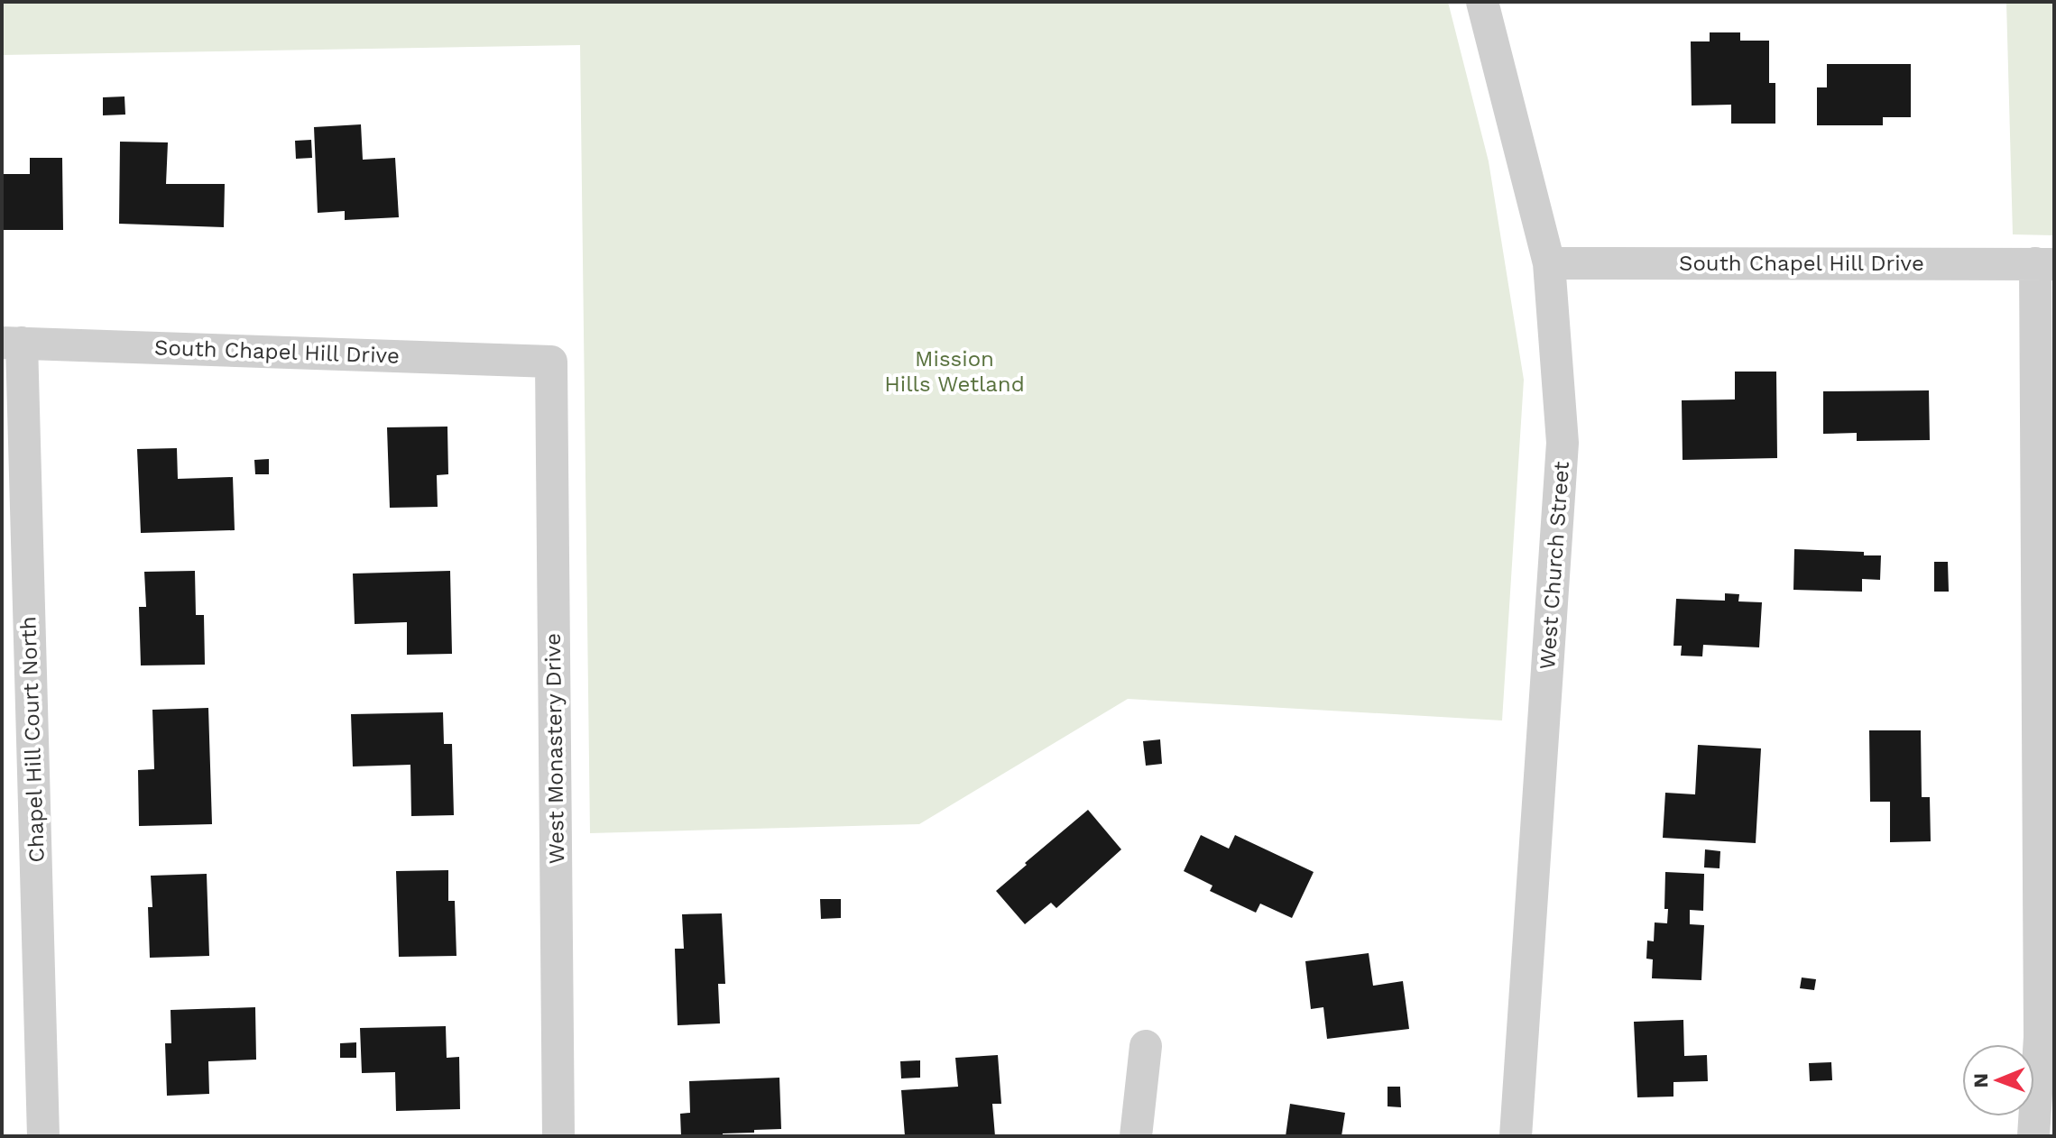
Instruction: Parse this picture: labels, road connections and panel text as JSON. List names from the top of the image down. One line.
{"streets":{"street":["South Chapel Hill Drive","West Church Street","Chapel Hill Court North","West Monastery Drive"]},"crossings":[["South Chapel Hill Drive","West Church Street"],["South Chapel Hill Drive","Chapel Hill Court North"],["South Chapel Hill Drive","West Monastery Drive"]],"parks":["Mission Hills Wetland"],"north":"left"}
